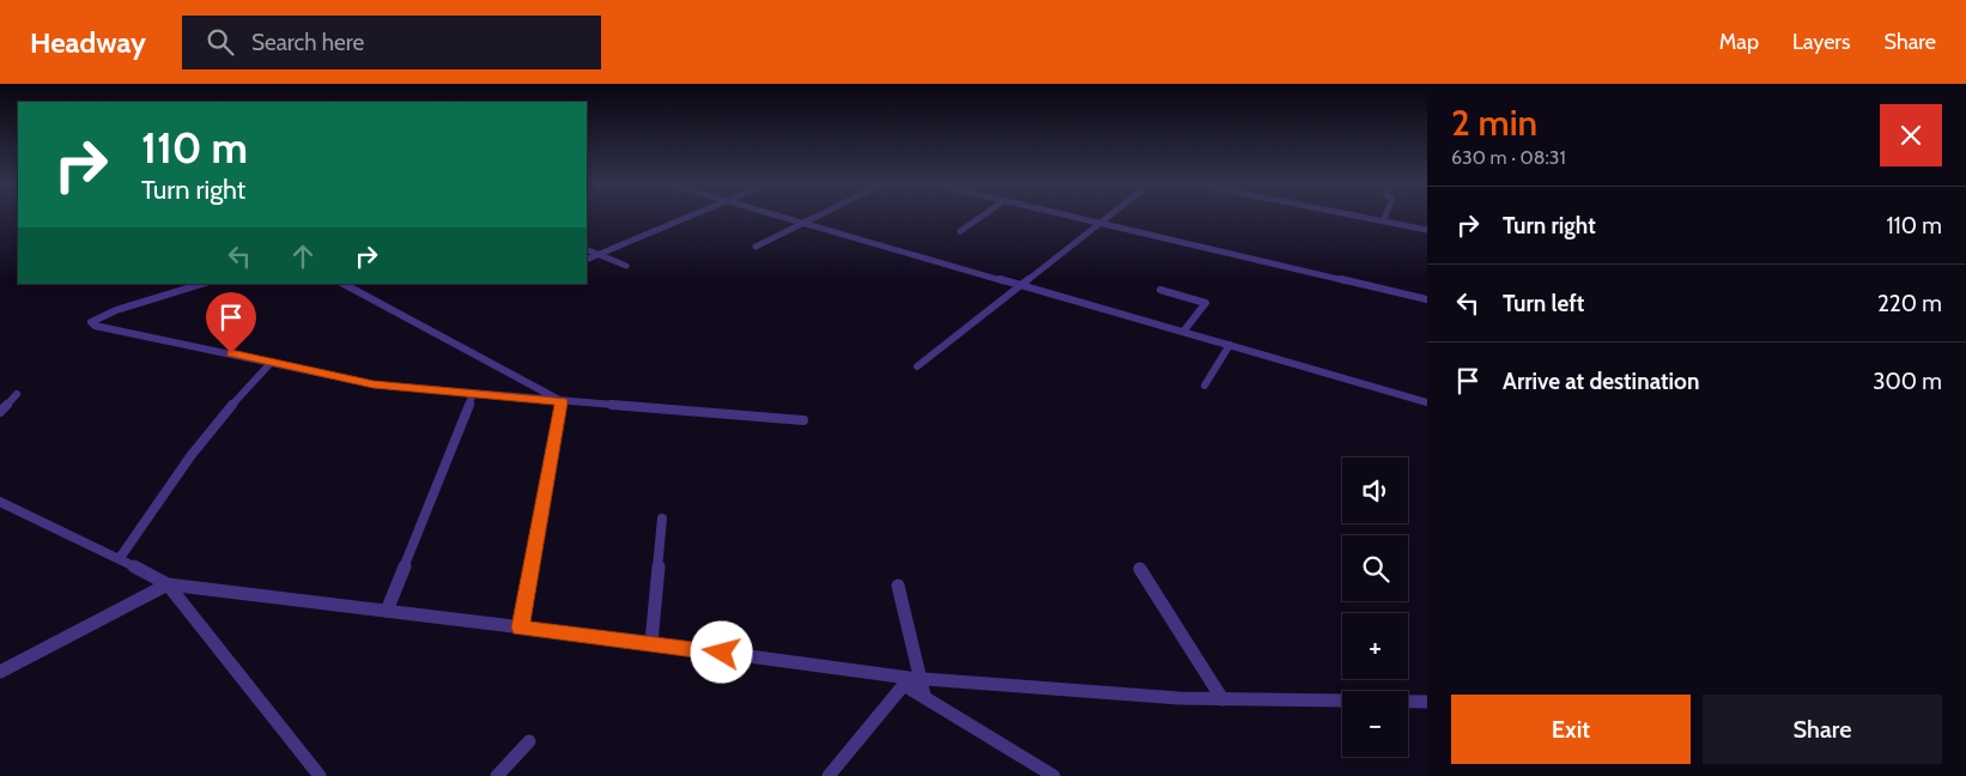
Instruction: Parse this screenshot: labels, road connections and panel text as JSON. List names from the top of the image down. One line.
{"page":{"header":"Headway","search":"Search here","nav":["Map","Layers","Share"],"heading":["2 min","630 m · 08:31"],"turn":["110 m","Turn right"],"list":[{"name":"Turn right","value":"110 m"},{"name":"Turn left","value":"220 m"},{"name":"Arrive at destination","value":"300 m"}],"map_buttons":["+","−"],"buttons":["Exit","Share"]}}
